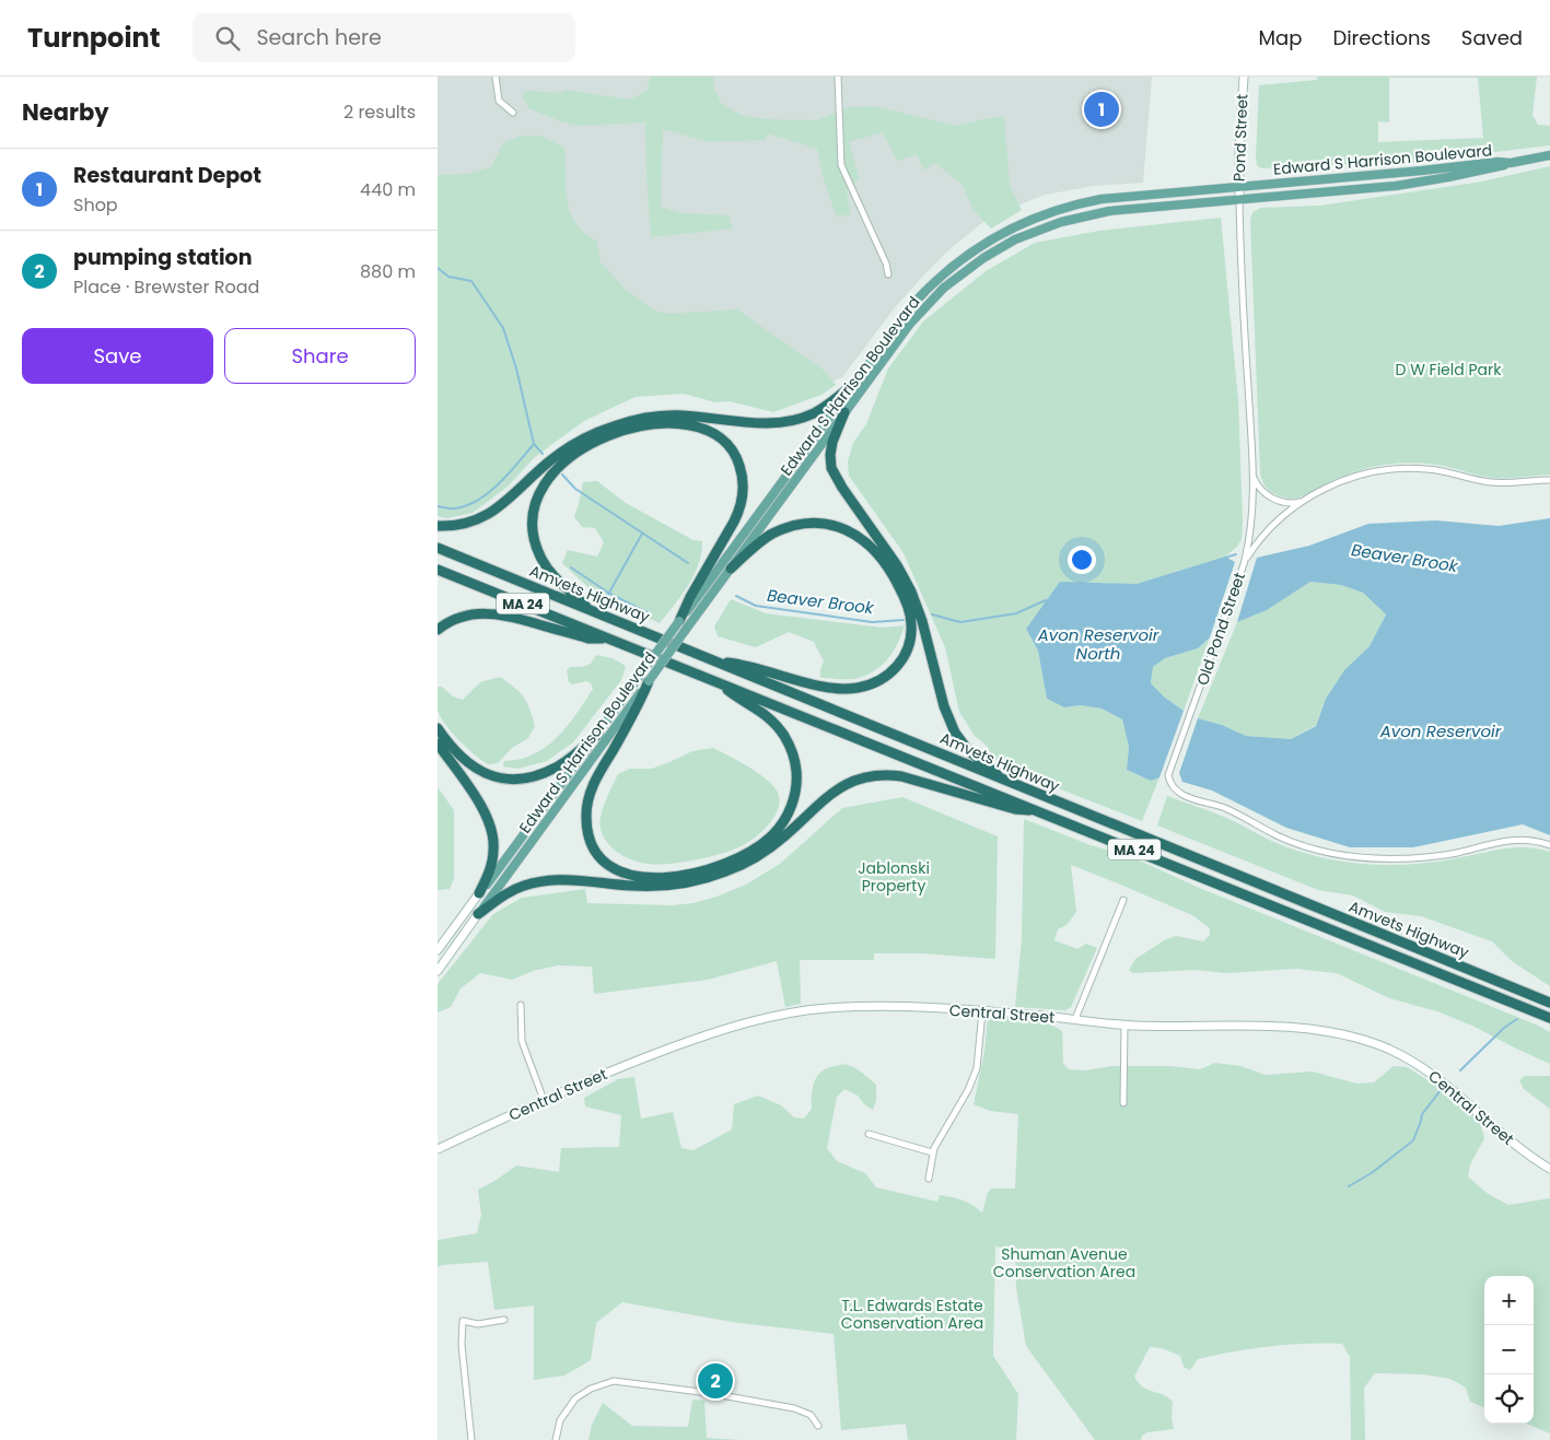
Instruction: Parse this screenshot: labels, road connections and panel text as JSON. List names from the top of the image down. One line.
{"streets":{"highway":["Amvets Highway","MA 24"],"main road":["Edward S Harrison Boulevard"],"street":["Pond Street","Old Pond Street","Central Street"]},"crossings":[["Pond Street","Edward S Harrison Boulevard"],["Pond Street","Old Pond Street"],["Edward S Harrison Boulevard","Old Pond Street"]],"water":["Beaver Brook","Avon Reservoir North","Avon Reservoir"],"parks":["D W Field Park","Jablonski Property","Shuman Avenue Conservation Area","T.L. Edwards Estate Conservation Area"],"page":{"header":"Turnpoint","search":"Search here","nav":["Map","Directions","Saved"],"heading":["Nearby","2 results"],"pins":["1","2"],"list":[{"mark":"1","name":"Restaurant Depot","note":"Shop","value":"440 m"},{"mark":"2","name":"pumping station","note":"Place · Brewster Road","value":"880 m"}],"buttons":["Save","Share"],"map_buttons":["+","−"]}}
